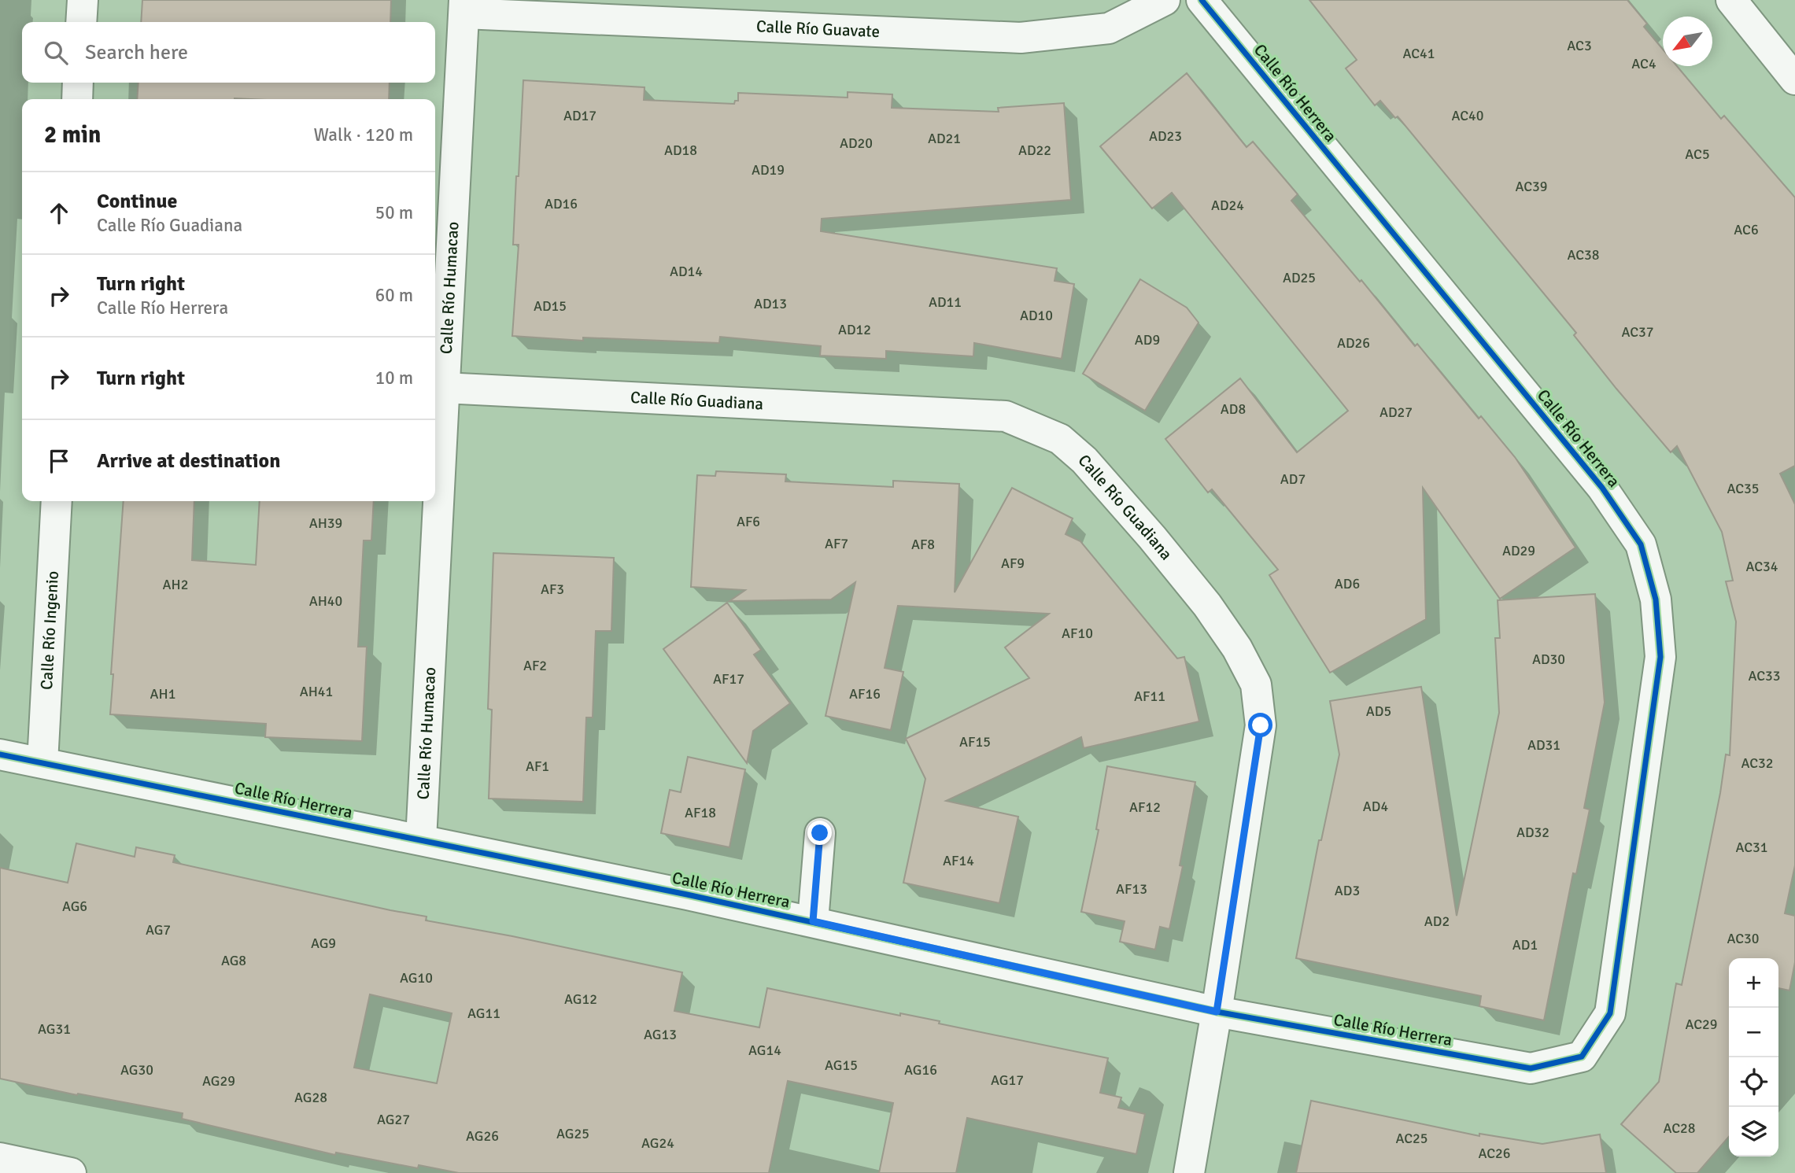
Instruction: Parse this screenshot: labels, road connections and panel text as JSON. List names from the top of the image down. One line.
{"streets":{"street":["Calle Río Guavate","Calle Río Herrera","Calle Río Humacao","Calle Río Guadiana","Calle Río Ingenio"]},"crossings":[["Calle Río Guavate","Calle Río Humacao"],["Calle Río Herrera","Calle Río Humacao"],["Calle Río Herrera","Calle Río Guadiana"],["Calle Río Herrera","Calle Río Ingenio"],["Calle Río Humacao","Calle Río Guadiana"]],"house_numbers":["AC3","AC41","AC4","AD17","AC40","AD23","AD21","AD20","AD18","AD22","AC5","AD19","AC39","AD16","AD24","AC6","AC38","AD14","AD25","AD11","AD13","AD15","AD10","AD12","AC37","AD9","AD26","AD8","AD27","AD7","AC35","AF6","AH39","AF7","AF8","AD29","AF9","AC34","AD6","AH2","AF3","AH40","AF10","AD30","AF2","AC33","AF17","AH41","AH1","AF16","AF11","AD5","AF15","AD31","AC32","AF1","AD4","AF12","AF18","AD32","AC31","AF14","AF13","AD3","AG6","AD2","AG7","AC30","AG9","AD1","AG8","AG10","AG12","AG11","AC29","AG31","AG13","AG14","AG15","AG30","AG16","AG17","AG29","AG28","AG27","AC28","AG25","AG26","AC25","AG24","AC26"],"north":"bottom left","page":{"search":"Search here","heading":["2 min","Walk · 120 m"],"list":[["Continue","Calle Río Guadiana","50 m"],["Turn right","Calle Río Herrera","60 m"],["Turn right","10 m"],"Arrive at destination"],"map_buttons":["+","−"]}}
